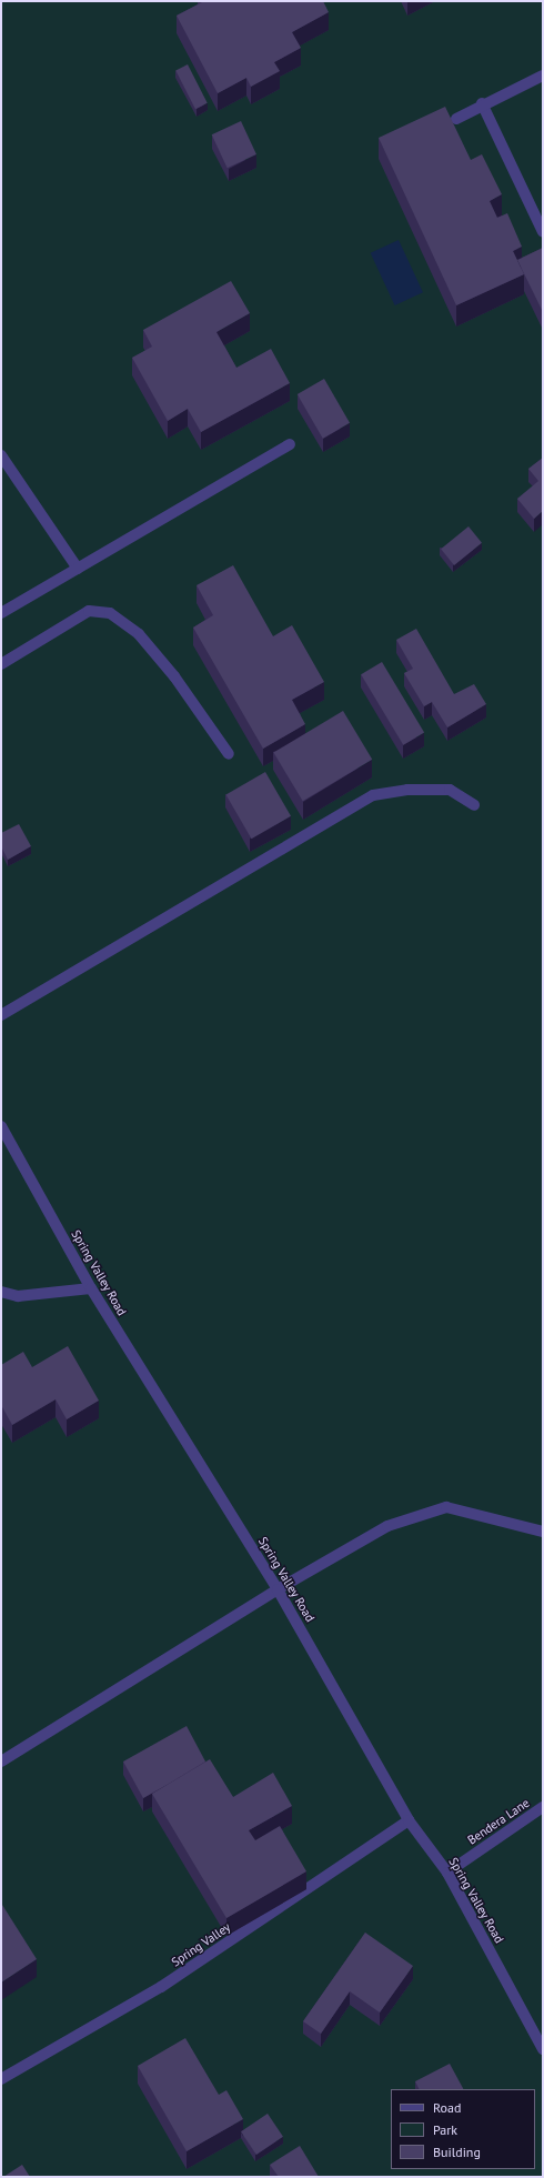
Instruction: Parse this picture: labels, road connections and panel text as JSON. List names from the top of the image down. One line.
{"streets":{"street":["Spring Valley Road","Bendera Lane","Spring Valley"]},"crossings":[["Spring Valley Road","Bendera Lane"],["Spring Valley Road","Spring Valley"]],"legend":["Road","Park","Building"]}
